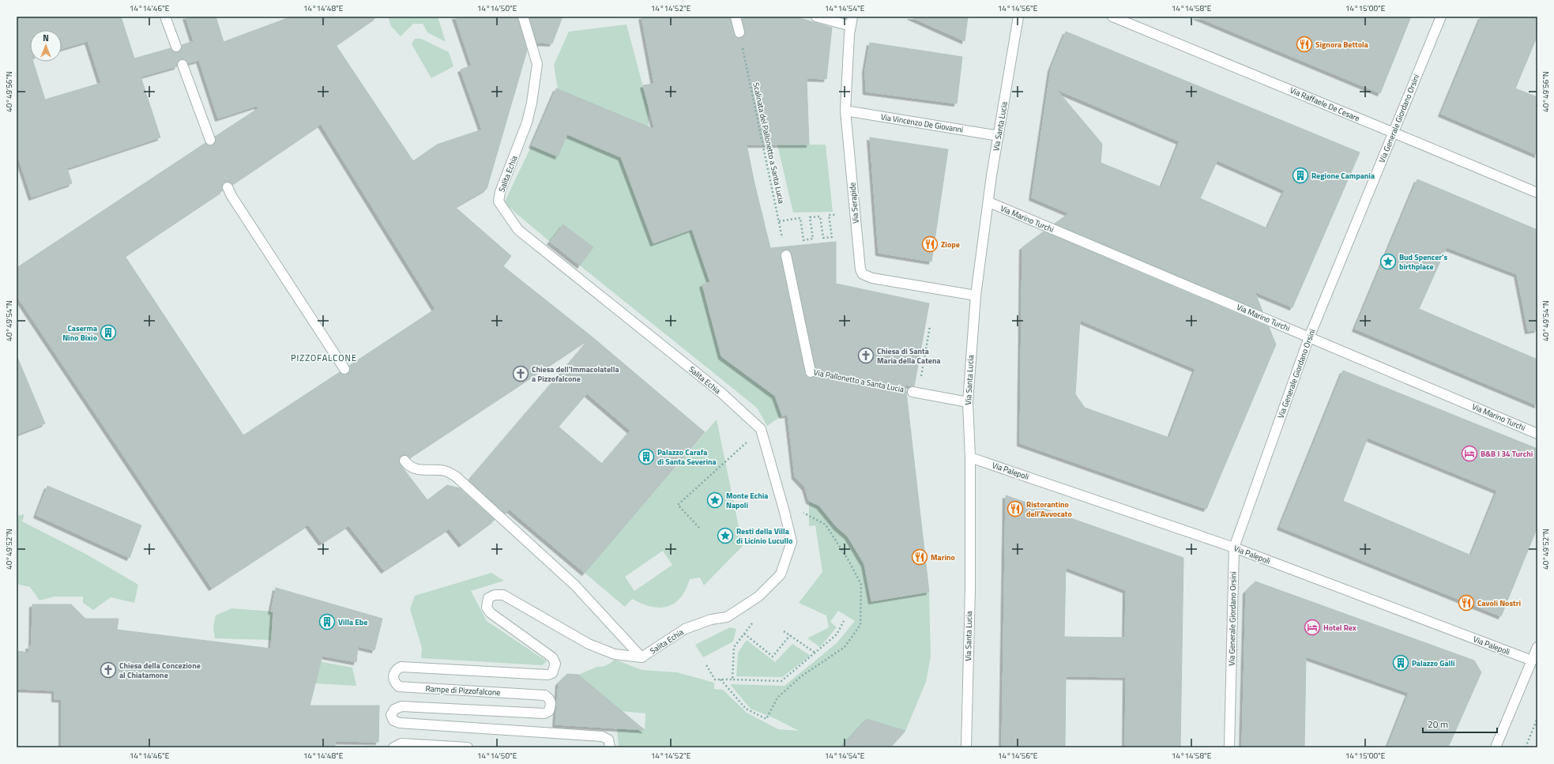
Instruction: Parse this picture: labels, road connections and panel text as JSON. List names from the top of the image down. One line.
{"streets":{"street":["Via Raffaele De Cesare","Via Generale Giordano Orsini","Via Vincenzo De Giovanni","Via Santa Lucia","Salita Echia","Via Serapide","Via Marino Turchi","Via Pallonetto a Santa Lucia","Via Palepoli","Rampe di Pizzofalcone"],"path":["Scalinata del Pallonetto a Santa Lucia"]},"crossings":[["Via Raffaele De Cesare","Via Generale Giordano Orsini"],["Via Generale Giordano Orsini","Via Marino Turchi"],["Via Generale Giordano Orsini","Via Palepoli"],["Via Vincenzo De Giovanni","Via Santa Lucia"],["Via Vincenzo De Giovanni","Via Serapide"],["Via Santa Lucia","Via Serapide"],["Via Santa Lucia","Via Marino Turchi"],["Via Santa Lucia","Via Pallonetto a Santa Lucia"],["Via Santa Lucia","Via Palepoli"],["Scalinata del Pallonetto a Santa Lucia","Via Pallonetto a Santa Lucia"],["Salita Echia","Rampe di Pizzofalcone"]],"districts":["PIZZOFALCONE"],"places":{"restaurant":["Signora Bettola","Ziope","Ristorantino dell'Avvocato","Marino","Cavoli Nostri"],"building":["Regione Campania","Caserma Nino Bixio","Palazzo Carafa di Santa Severina","Villa Ebe","Palazzo Galli"],"place":["Bud Spencer's birthplace","Monte Echia Napoli","Resti della Villa di Licinio Lucullo"],"church":["Chiesa di Santa Maria della Catena","Chiesa dell'Immacolatella a Pizzofalcone","Chiesa della Concezione al Chiatamone"],"hotel":["B&B I 34 Turchi","Hotel Rex"]},"scale_bar":"20 m","north":"top","coordinates":["14°14'46\"E","14°14'48\"E","14°14'50\"E","14°14'52\"E","14°14'54\"E","14°14'56\"E","14°14'58\"E","14°15'00\"E","40°49'56\"N","40°49'54\"N","40°49'52\"N"]}
